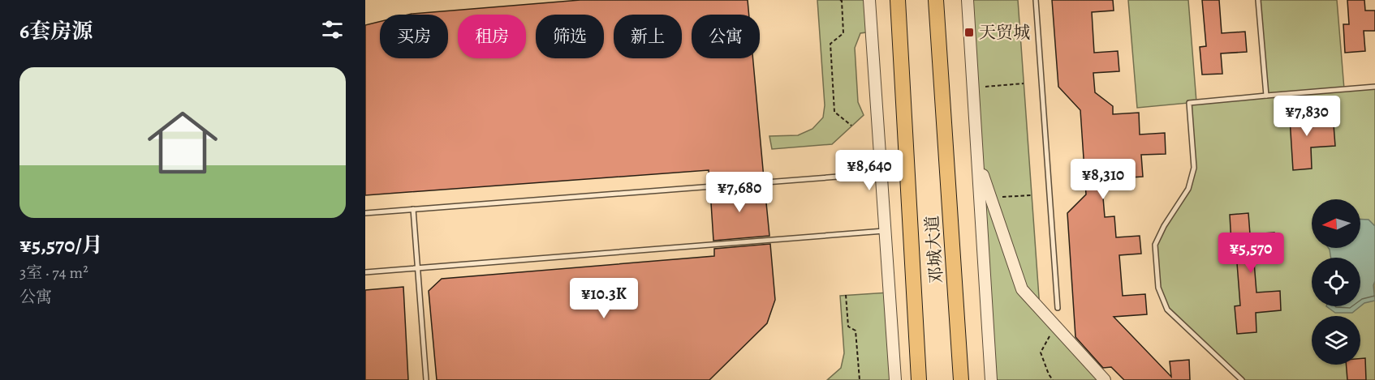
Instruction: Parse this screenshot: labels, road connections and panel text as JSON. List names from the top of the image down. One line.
{"streets":{"highway":["邓城大道"]},"places":{"transit":["天贸城"]},"north":"left","page":{"heading":"6套房源","chip":["买房","租房","筛选","新上","公寓"],"list":[{"name":"¥5,570/月","note":"3室 · 74 m² · 公寓"}],"price":["¥7,830","¥8,640","¥8,310","¥7,680","¥5,570","¥10.3K"]}}
